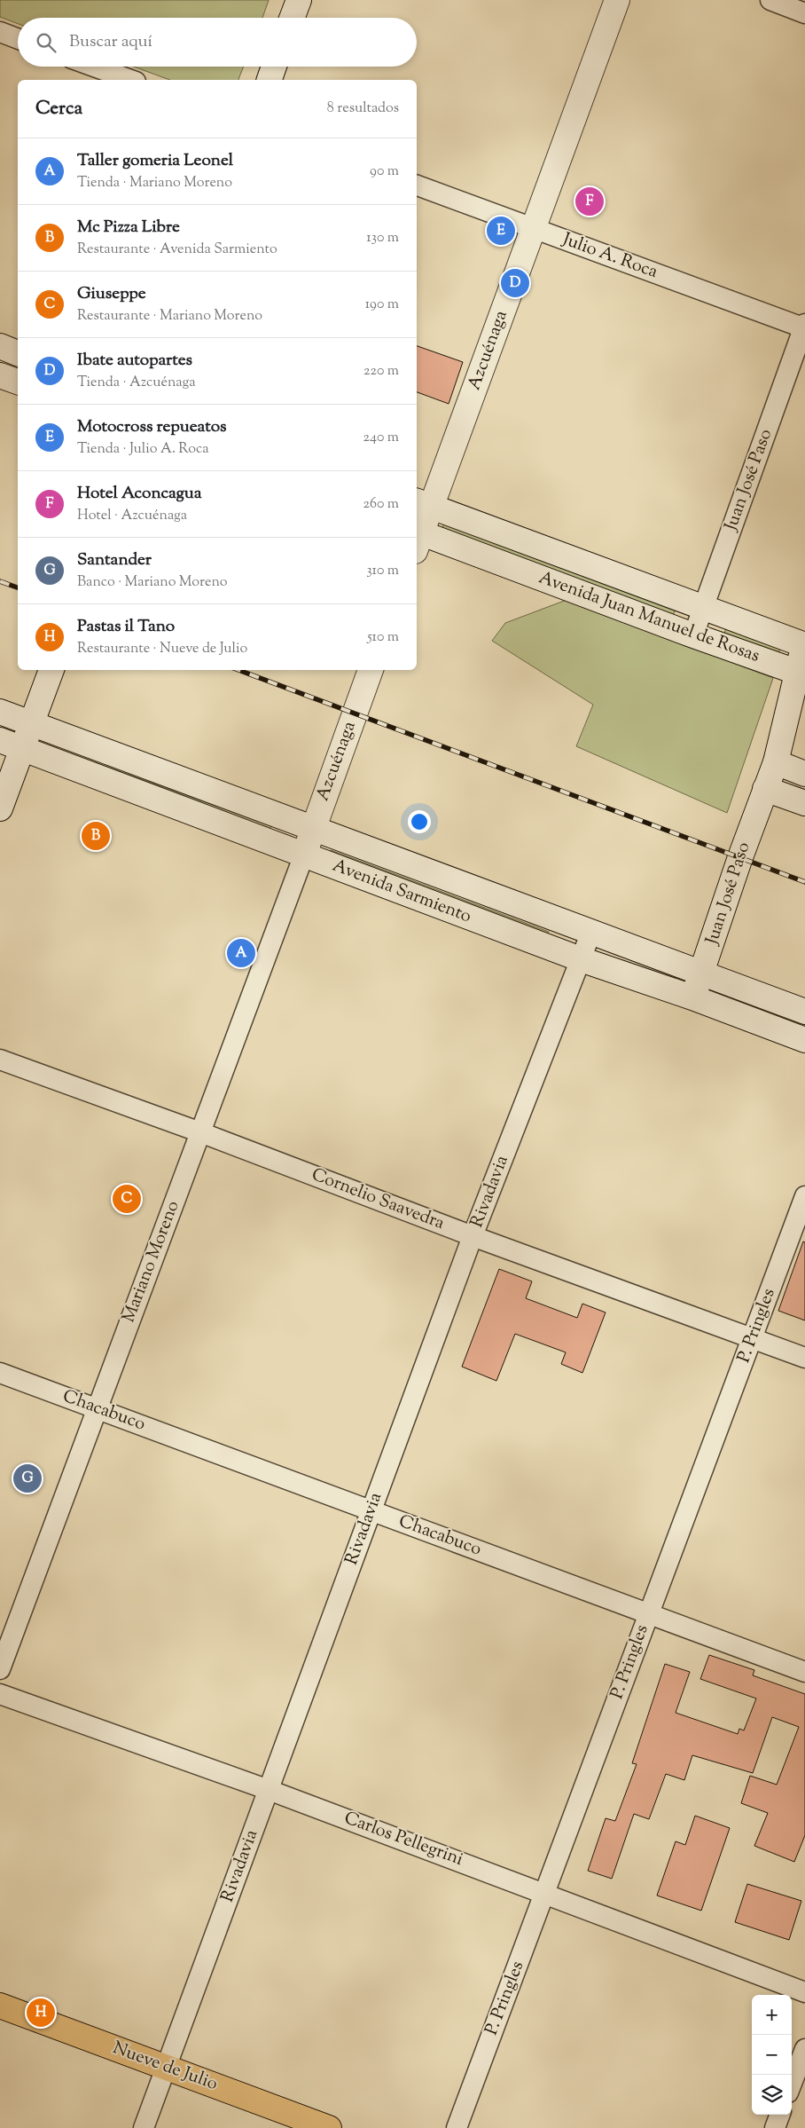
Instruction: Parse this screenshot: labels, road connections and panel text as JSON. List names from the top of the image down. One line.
{"streets":{"main road":["Azcuénaga","Juan José Paso","Avenida Juan Manuel de Rosas","Avenida Sarmiento","Nueve de Julio"],"street":["Julio A. Roca","Rivadavia","Cornelio Saavedra","Mariano Moreno","P. Pringles","Chacabuco","Carlos Pellegrini"]},"crossings":[["Julio A. Roca","Azcuénaga"],["Julio A. Roca","Juan José Paso"],["Azcuénaga","Avenida Juan Manuel de Rosas"],["Azcuénaga","Avenida Sarmiento"],["Azcuénaga","Mariano Moreno"],["Juan José Paso","Avenida Juan Manuel de Rosas"],["Juan José Paso","Avenida Sarmiento"],["Avenida Sarmiento","Rivadavia"],["Avenida Sarmiento","Mariano Moreno"],["Rivadavia","Cornelio Saavedra"],["Rivadavia","Chacabuco"],["Rivadavia","Carlos Pellegrini"],["Rivadavia","Nueve de Julio"],["Cornelio Saavedra","Mariano Moreno"],["Cornelio Saavedra","P. Pringles"],["Mariano Moreno","Chacabuco"],["P. Pringles","Chacabuco"],["P. Pringles","Carlos Pellegrini"]],"page":{"search":"Buscar aquí","heading":["Cerca","8 resultados"],"list":[{"mark":"A","name":"Taller gomeria Leonel","note":"Tienda · Mariano Moreno","value":"90 m"},{"mark":"B","name":"Mc Pizza Libre","note":"Restaurante · Avenida Sarmiento","value":"130 m"},{"mark":"C","name":"Giuseppe","note":"Restaurante · Mariano Moreno","value":"190 m"},{"mark":"D","name":"Ibate autopartes","note":"Tienda · Azcuénaga","value":"220 m"},{"mark":"E","name":"Motocross repueatos","note":"Tienda · Julio A. Roca","value":"240 m"},{"mark":"F","name":"Hotel Aconcagua","note":"Hotel · Azcuénaga","value":"260 m"},{"mark":"G","name":"Santander","note":"Banco · Mariano Moreno","value":"310 m"},{"mark":"H","name":"Pastas il Tano","note":"Restaurante · Nueve de Julio","value":"510 m"}],"pins":["F","E","D","B","A","C","G","H"],"map_buttons":["+","−"]}}
